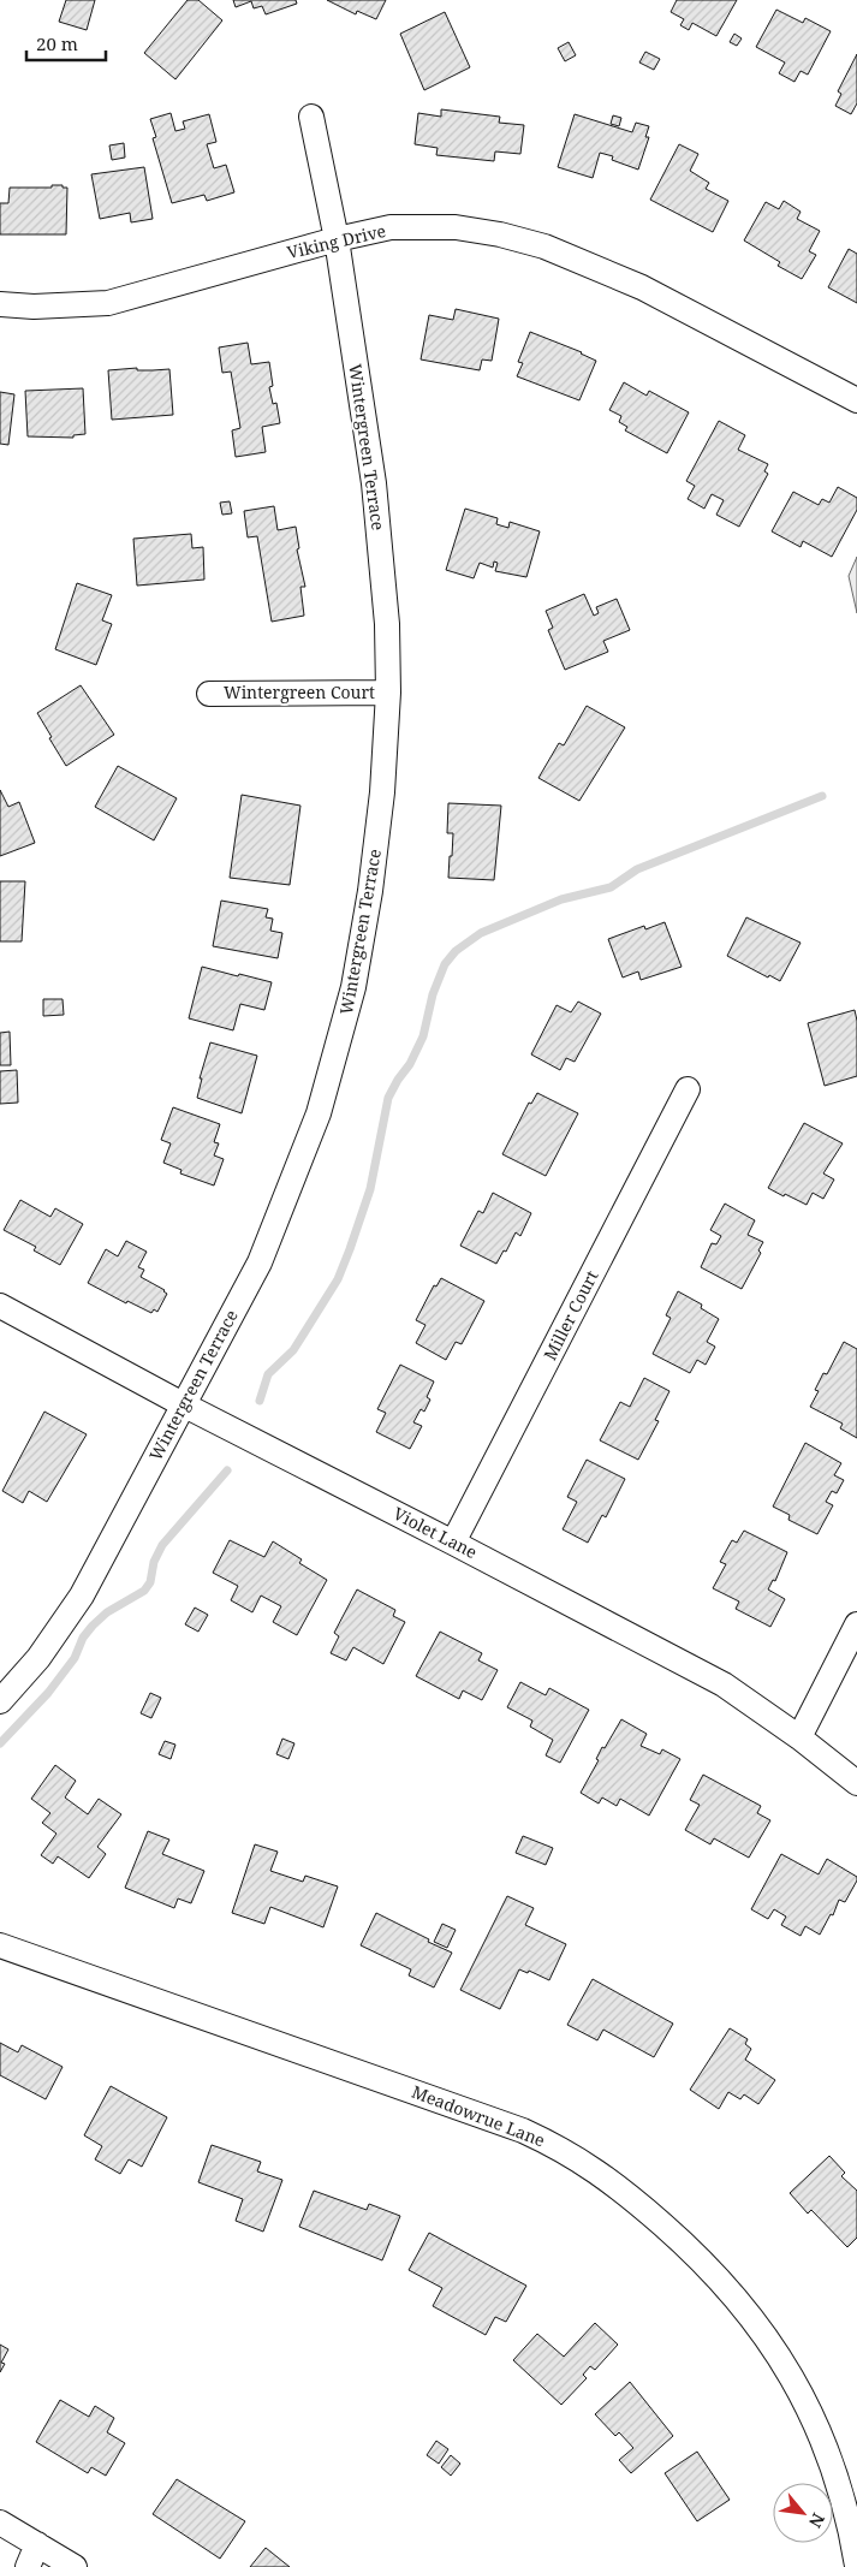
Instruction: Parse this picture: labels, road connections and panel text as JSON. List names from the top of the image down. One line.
{"streets":{"street":["Viking Drive","Wintergreen Terrace","Wintergreen Court","Miller Court","Violet Lane","Meadowrue Lane"]},"crossings":[["Viking Drive","Wintergreen Terrace"],["Wintergreen Terrace","Wintergreen Court"],["Wintergreen Terrace","Violet Lane"],["Miller Court","Violet Lane"]],"scale_bar":"20 m","north":"bottom right"}
